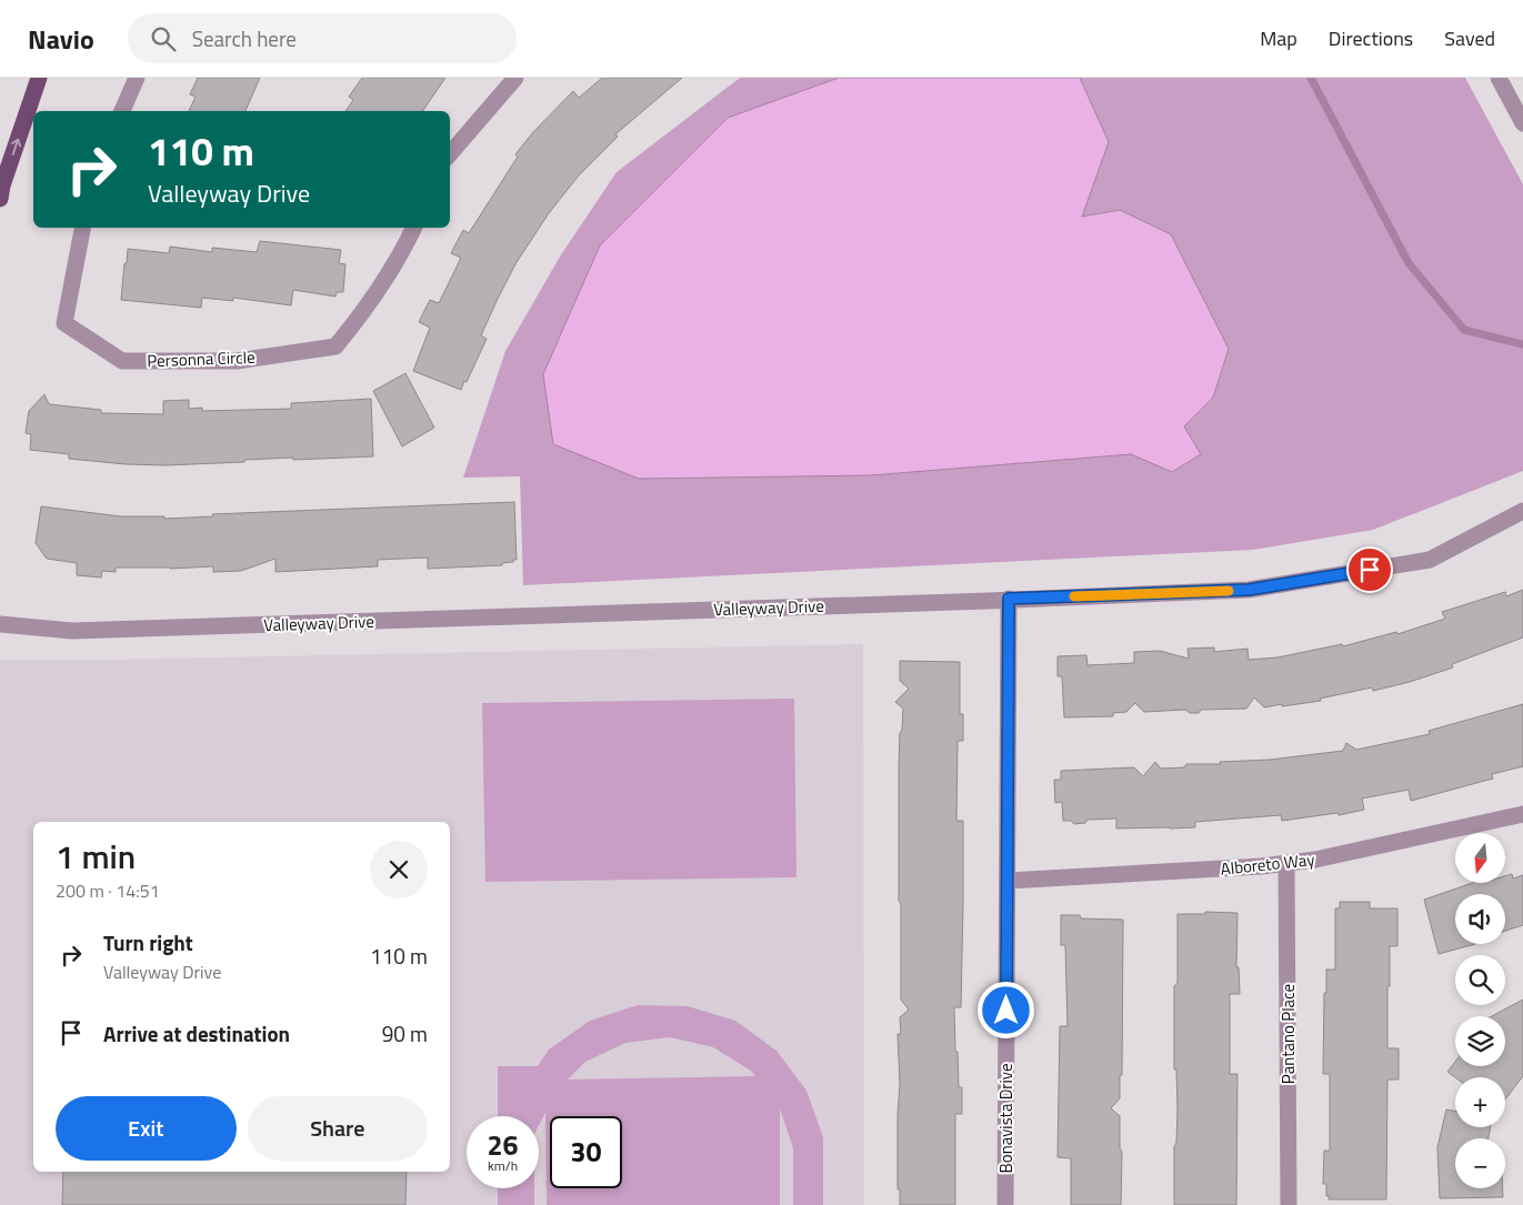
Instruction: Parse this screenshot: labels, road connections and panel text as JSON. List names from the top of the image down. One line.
{"streets":{"street":["Personna Circle","Valleyway Drive","Alboreto Way","Pantano Place","Bonavista Drive"]},"crossings":[["Valleyway Drive","Bonavista Drive"],["Alboreto Way","Pantano Place"],["Alboreto Way","Bonavista Drive"]],"north":"bottom","page":{"header":"Navio","search":"Search here","nav":["Map","Directions","Saved"],"turn":["110 m","Valleyway Drive"],"heading":["1 min","200 m · 14:51"],"map_buttons":["+","−"],"list":[{"name":"Turn right","note":"Valleyway Drive","value":"110 m"},{"name":"Arrive at destination","value":"90 m"}],"buttons":["Exit","Share"],"speed":"26 km/h","limit":"30"}}
